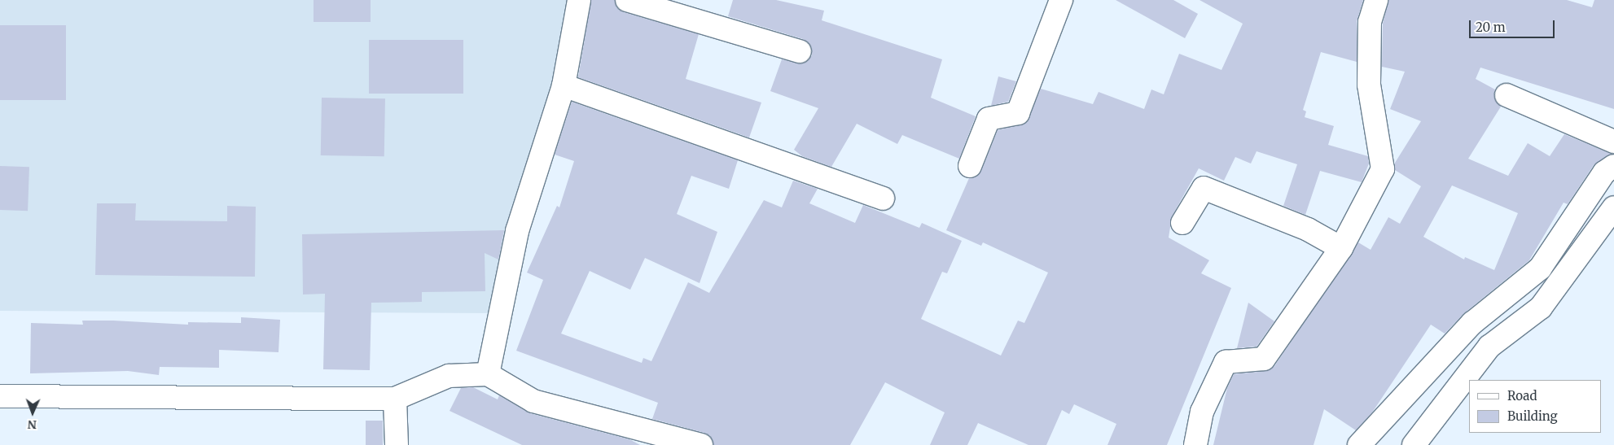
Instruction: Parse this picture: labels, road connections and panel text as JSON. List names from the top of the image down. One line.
{"legend":["Road","Building"],"scale_bar":"20 m","north":"bottom"}
